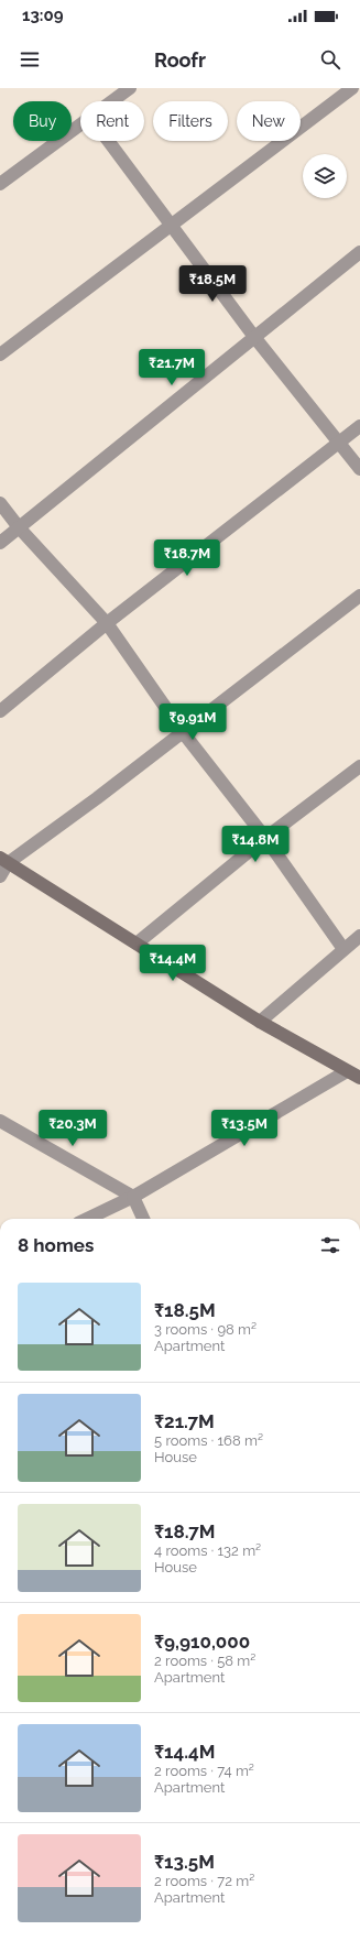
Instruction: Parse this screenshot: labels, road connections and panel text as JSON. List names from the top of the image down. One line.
{"page":{"status":"13:09","header":"Roofr","chip":["Buy","Rent","Filters","New"],"price":["₹18.5M","₹21.7M","₹18.7M","₹9.91M","₹14.8M","₹14.4M","₹20.3M","₹13.5M"],"heading":"8 homes","list":[{"name":"₹18.5M","note":"3 rooms · 98 m² · Apartment"},{"name":"₹21.7M","note":"5 rooms · 168 m² · House"},{"name":"₹18.7M","note":"4 rooms · 132 m² · House"},{"name":"₹9,910,000","note":"2 rooms · 58 m² · Apartment"},{"name":"₹14.4M","note":"2 rooms · 74 m² · Apartment"},{"name":"₹13.5M","note":"2 rooms · 72 m² · Apartment"}]}}
